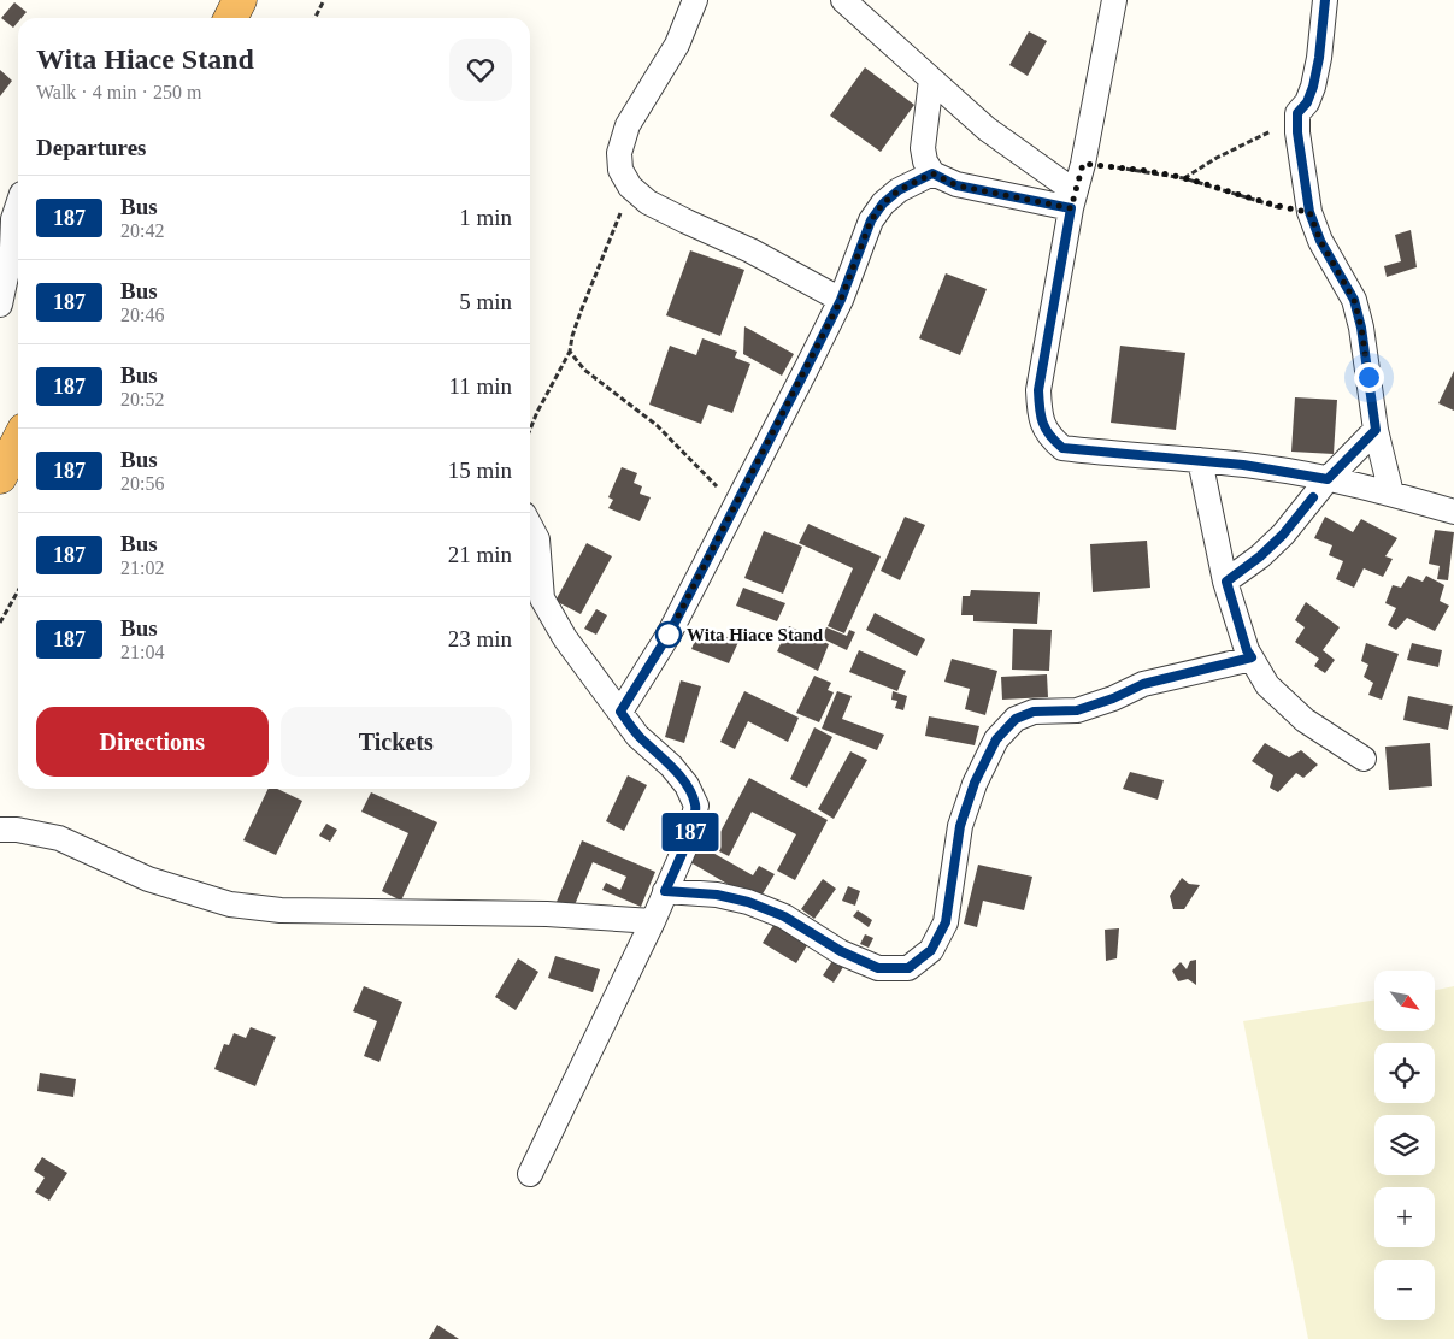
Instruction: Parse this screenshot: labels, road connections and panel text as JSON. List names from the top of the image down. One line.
{"places":["Wita Hiace Stand"],"lines":["bus line 187"],"north":"bottom right","page":{"on_map":"187","heading":[["Wita Hiace Stand","Walk · 4 min · 250 m"],"Departures"],"list":[{"mark":"187","name":"Bus","note":"20:42","value":"1 min"},{"mark":"187","name":"Bus","note":"20:46","value":"5 min"},{"mark":"187","name":"Bus","note":"20:52","value":"11 min"},{"mark":"187","name":"Bus","note":"20:56","value":"15 min"},{"mark":"187","name":"Bus","note":"21:02","value":"21 min"},{"mark":"187","name":"Bus","note":"21:04","value":"23 min"}],"buttons":["Directions","Tickets"],"map_buttons":["+","−"]}}
